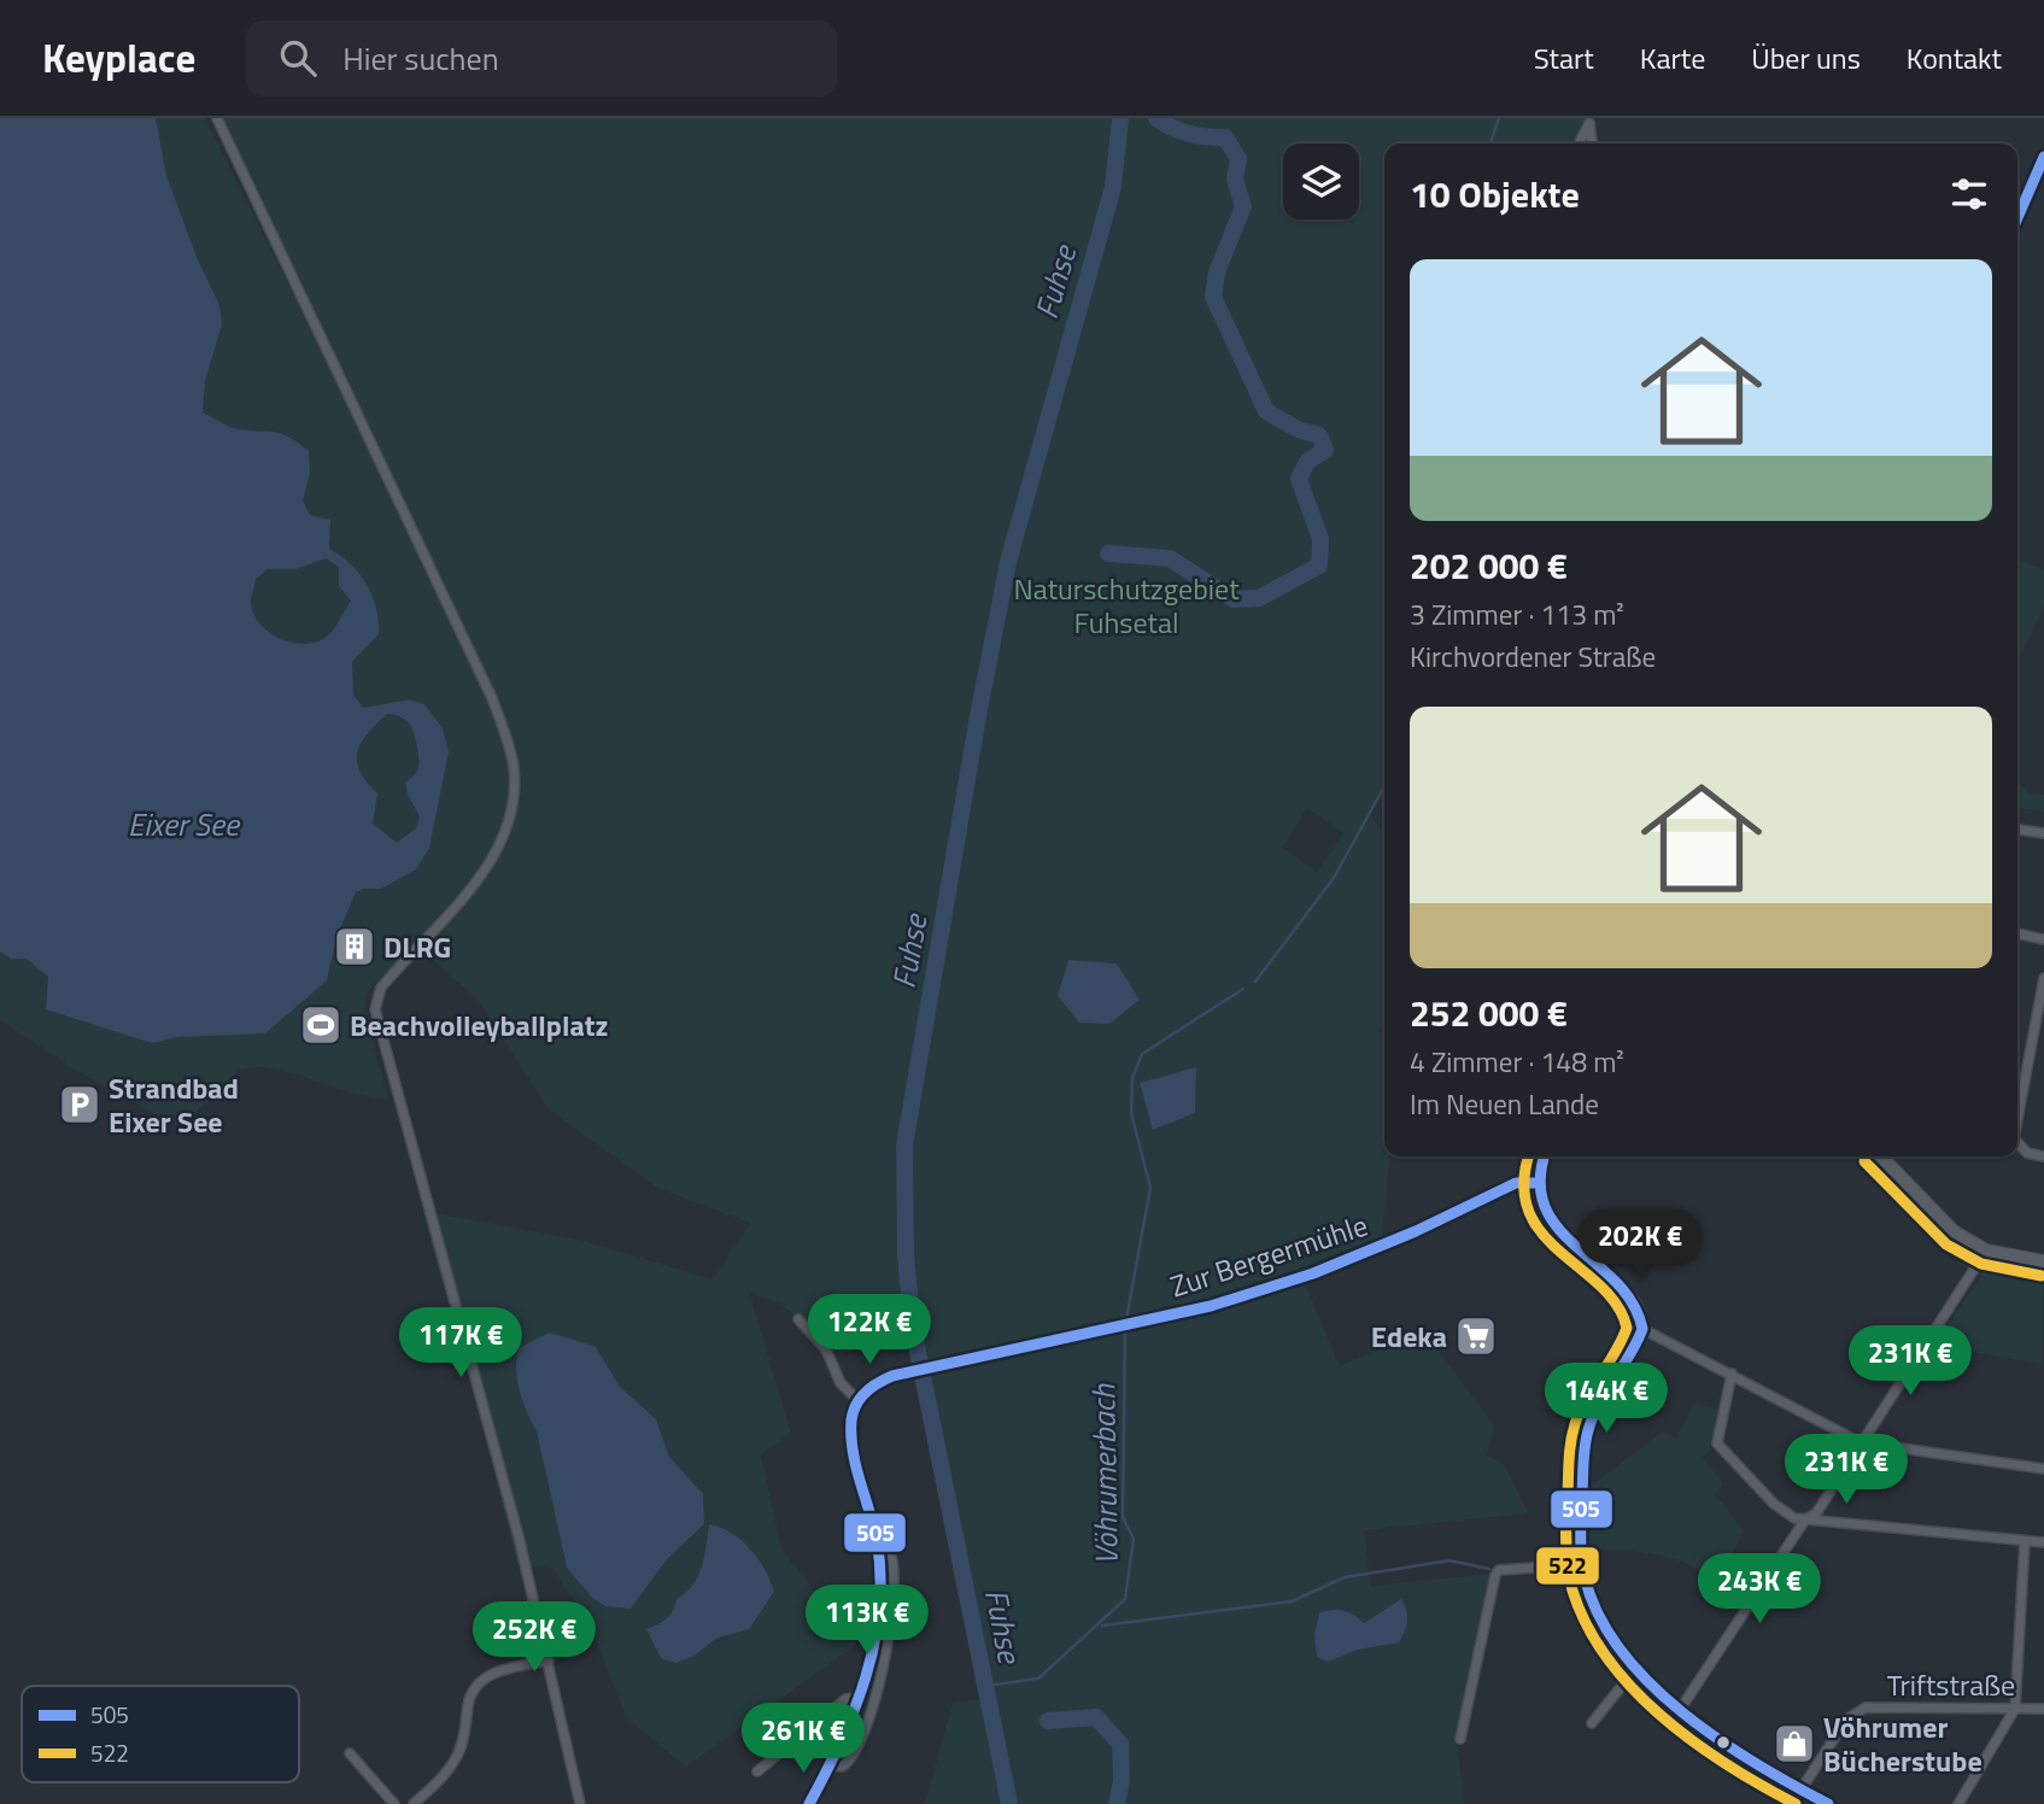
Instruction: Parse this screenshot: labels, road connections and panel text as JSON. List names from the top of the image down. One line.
{"streets":{"street":["Zur Bergermühle","Triftstraße"]},"water":["Fuhse","Eixer See","Vöhrumerbach"],"parks":["Naturschutzgebiet Fuhsetal"],"places":{"building":["DLRG"],"sports":["Beachvolleyballplatz"],"parking":["Strandbad Eixer See"],"supermarket":["Edeka"],"shop":["Vöhrumer Bücherstube"]},"lines":["transit line 505","transit line 522"],"legend":["505","522"],"page":{"header":"Keyplace","search":"Hier suchen","nav":["Start","Karte","Über uns","Kontakt"],"heading":"10 Objekte","list":[{"name":"202 000 €","note":"3 Zimmer · 113 m² · Kirchvordener Straße"},{"name":"252 000 €","note":"4 Zimmer · 148 m² · Im Neuen Lande"}],"price":["202K €","122K €","117K €","231K €","144K €","231K €","243K €","113K €","252K €","261K €"]}}
